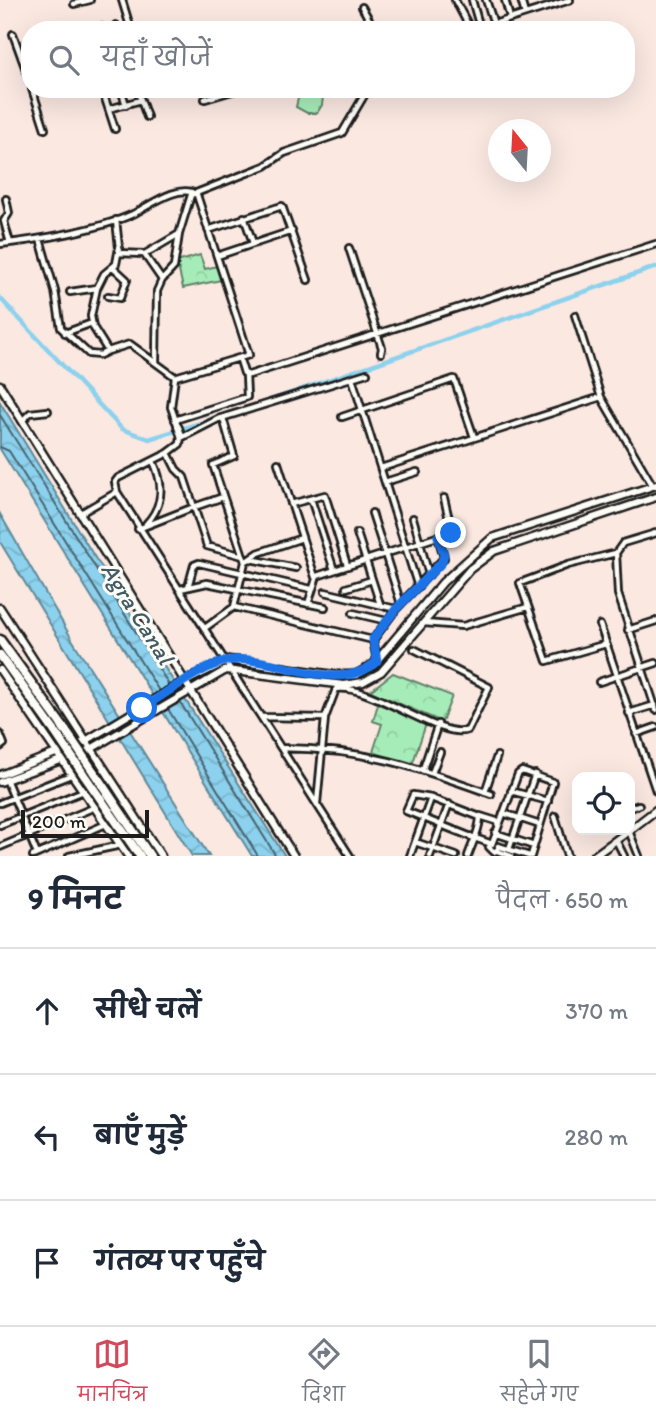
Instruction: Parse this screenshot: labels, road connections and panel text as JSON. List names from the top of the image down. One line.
{"water":["Agra Canal"],"scale_bar":"200 m","north":"top","page":{"search":"यहाँ खोजें","scale":"200 m","heading":["9 मिनट","पैदल · 650 m"],"list":[["सीधे चलें","370 m"],["बाएँ मुड़ें","280 m"],"गंतव्य पर पहुँचे"],"nav":["मानचित्र","दिशा","सहेजे गए"]}}
